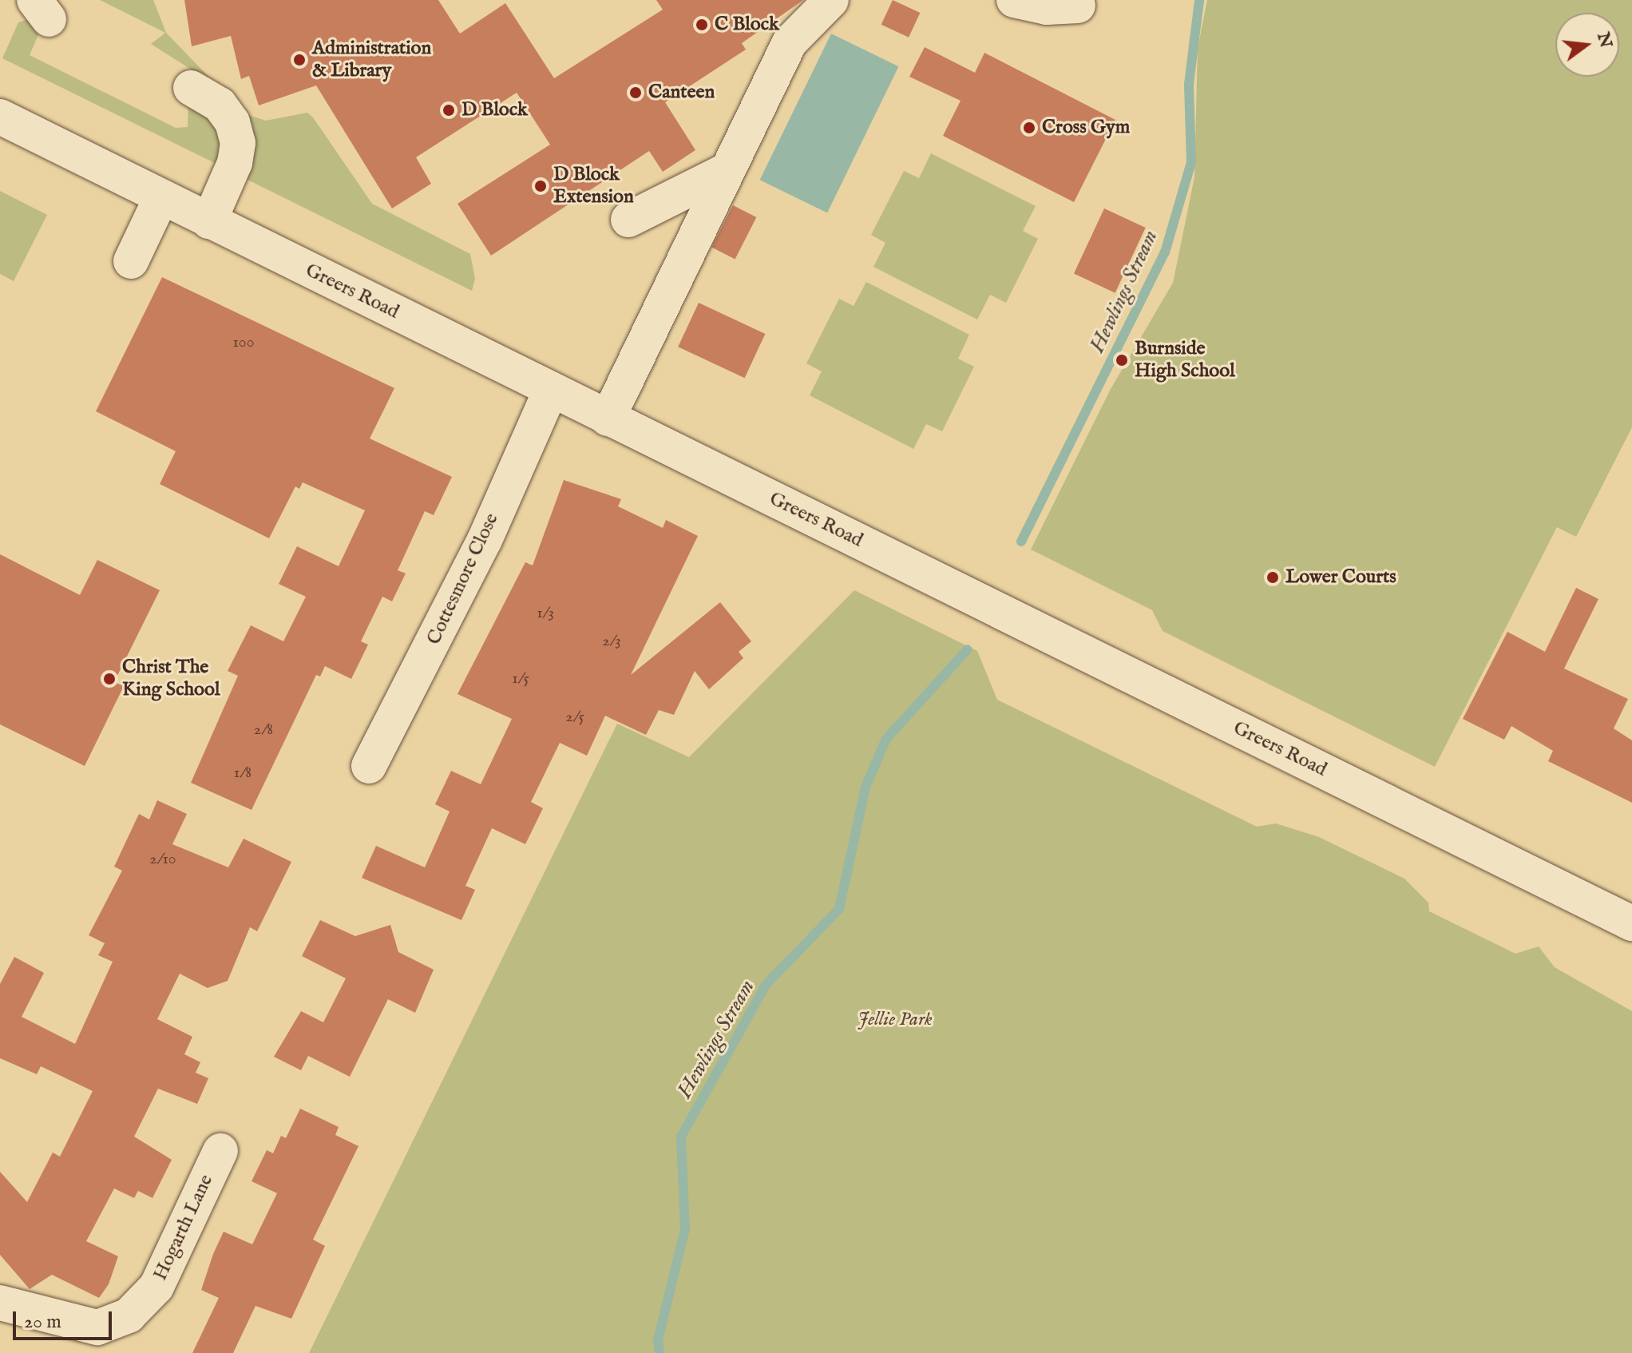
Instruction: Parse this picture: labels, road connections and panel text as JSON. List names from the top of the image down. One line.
{"streets":{"street":["Greers Road","Cottesmore Close","Hogarth Lane"]},"crossings":[["Greers Road","Cottesmore Close"]],"water":["Hewlings Stream"],"parks":["Jellie Park"],"places":["C Block","Administration & Library","Canteen","D Block","Cross Gym","D Block Extension","Burnside High School","Lower Courts","Christ The King School"],"house_numbers":["100","1/3","2/3","1/5","2/5","2/8","1/8","2/10"],"scale_bar":"20 m","north":"right"}
